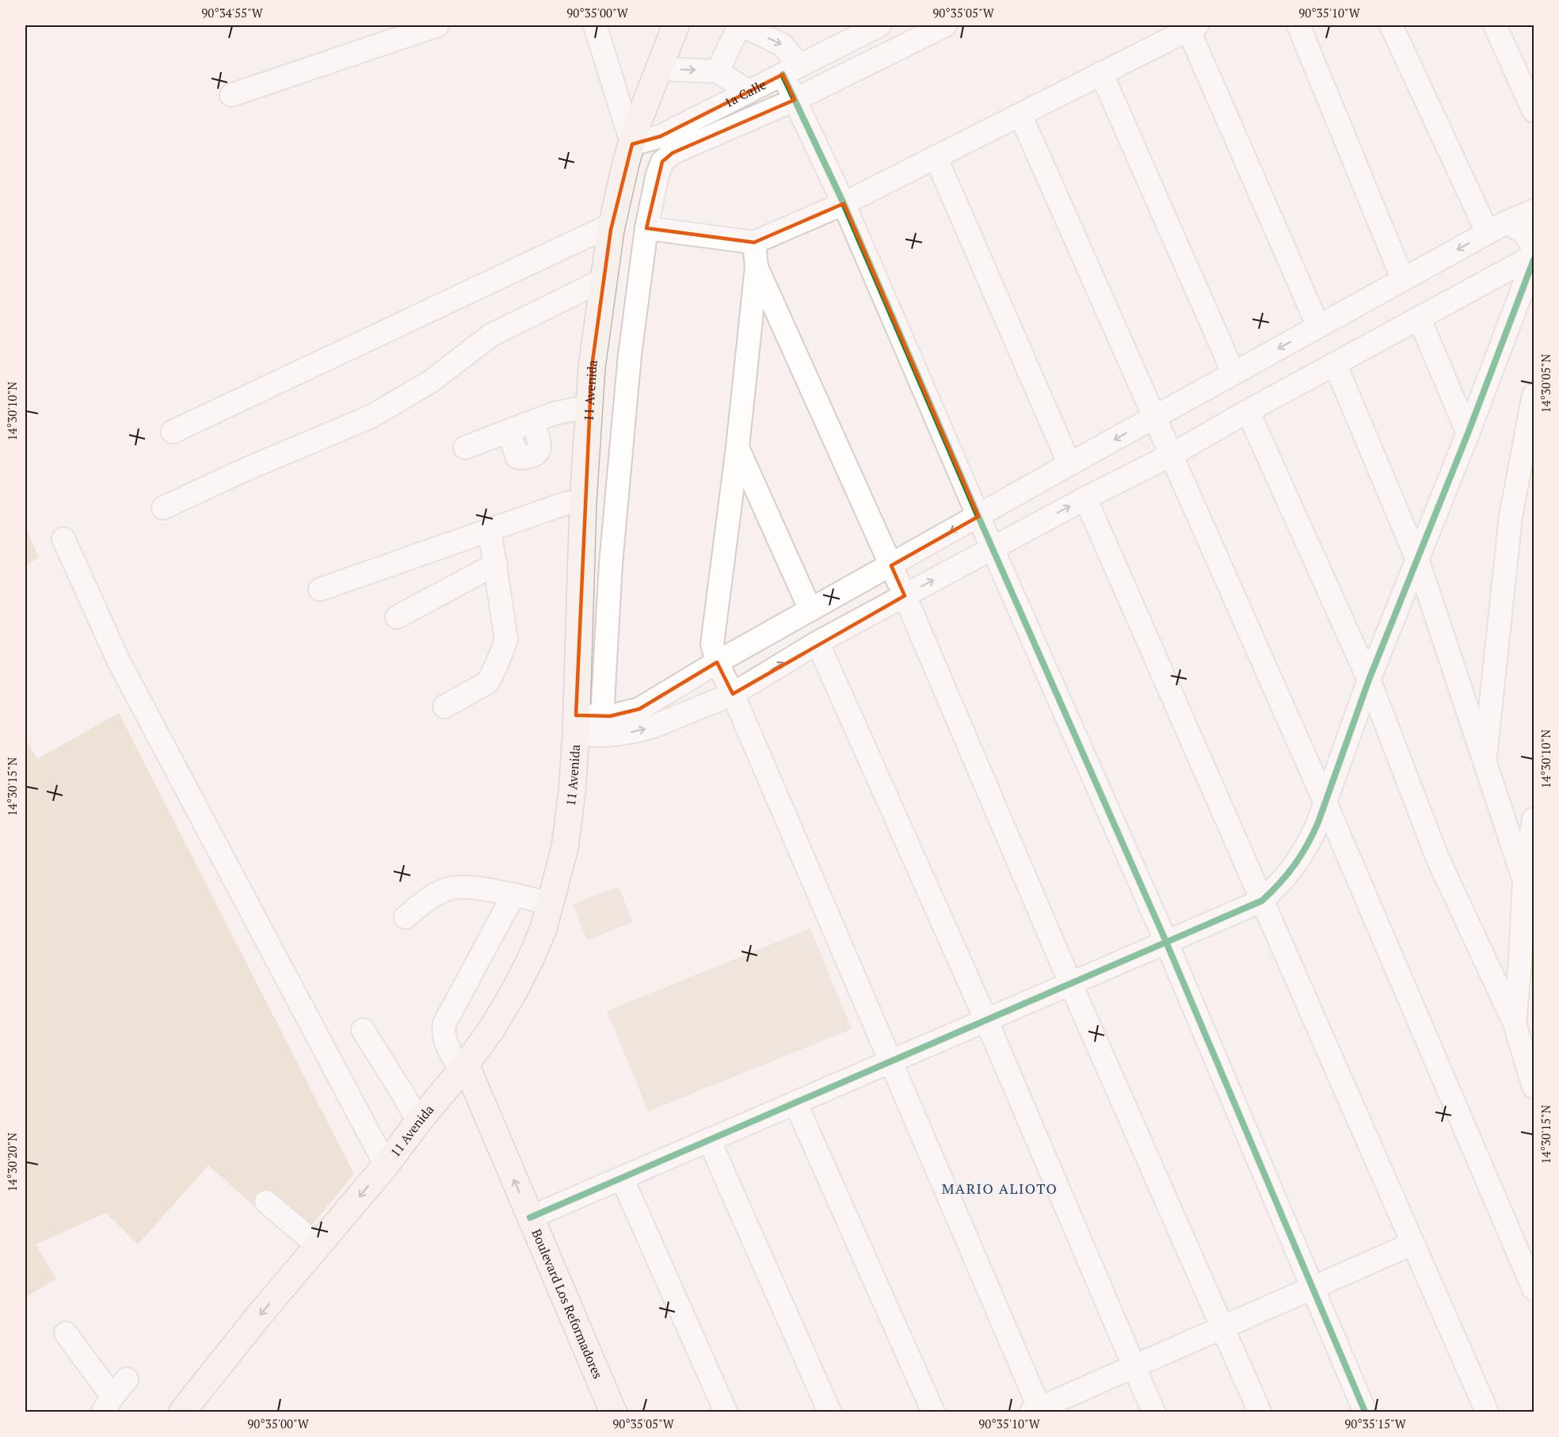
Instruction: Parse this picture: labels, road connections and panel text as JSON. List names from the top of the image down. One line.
{"streets":{"main road":["11 Avenida","Boulevard Los Reformadores"],"street":["1a Calle"]},"crossings":[["1a Calle","11 Avenida"],["11 Avenida","Boulevard Los Reformadores"]],"one_way":["Boulevard Los Reformadores"],"districts":["MARIO ALIOTO"],"coordinates":["90°34'55\"W","90°35'00\"W","90°35'05\"W","90°35'10\"W","14°30'05\"N","14°30'10\"N","14°30'15\"N","14°30'20\"N","90°35'15\"W"]}
